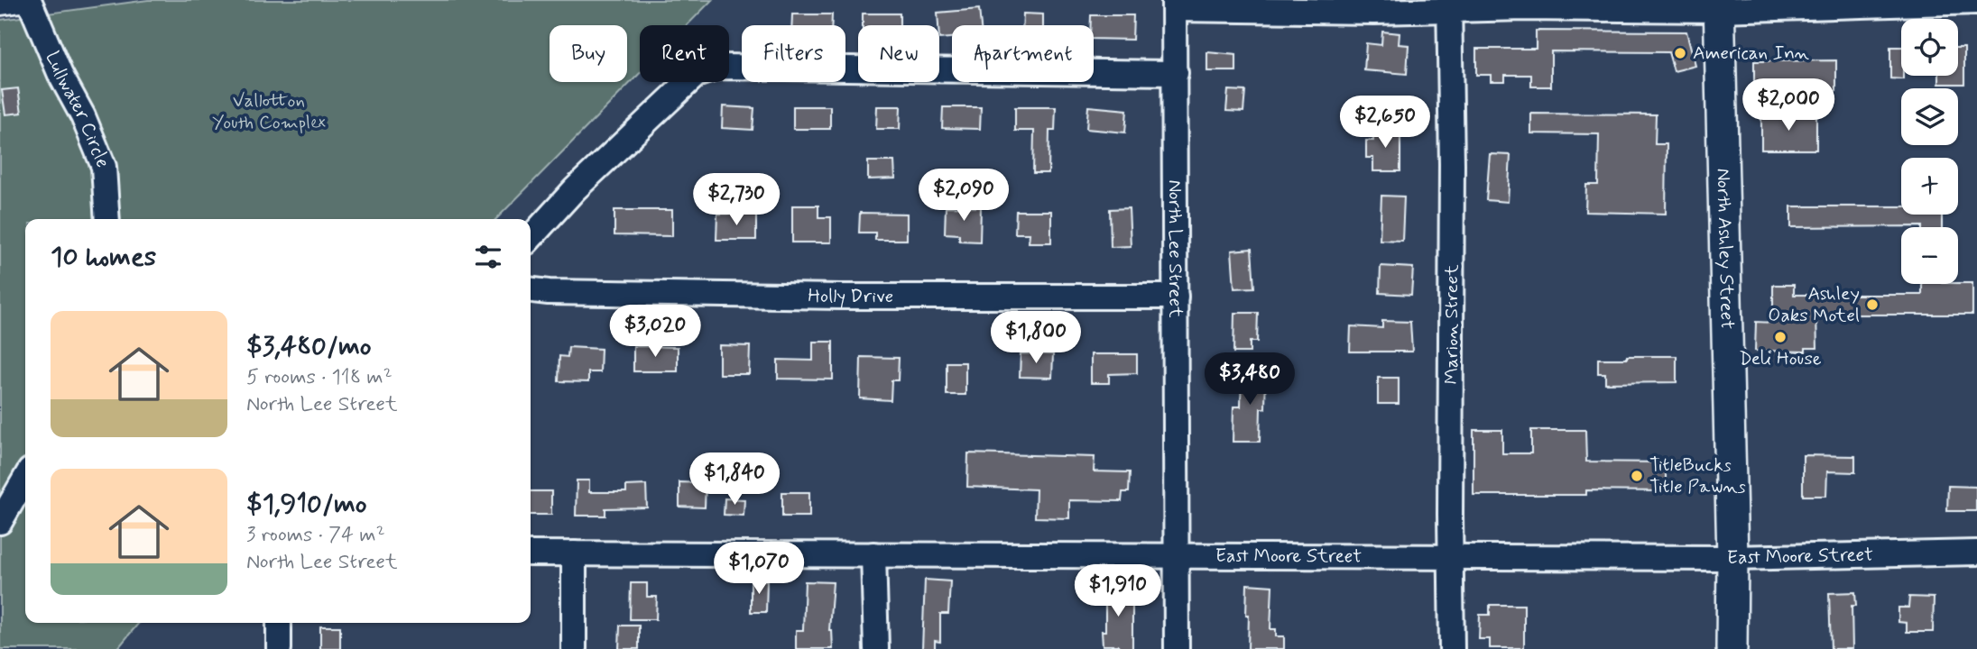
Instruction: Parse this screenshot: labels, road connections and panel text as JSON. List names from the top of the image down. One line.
{"streets":{"main road":["North Ashley Street"],"street":["Lullwater Circle","North Lee Street","Holly Drive","Marion Street","East Moore Street"]},"crossings":[["North Lee Street","Holly Drive"],["North Lee Street","East Moore Street"],["North Ashley Street","East Moore Street"],["Marion Street","East Moore Street"]],"parks":["Vallotton Youth Complex"],"places":["American Inn","Ashley Oaks Motel","Deli House","TitleBucks Title Pawns"],"page":{"map_buttons":["+","−"],"chip":["Buy","Rent","Filters","New","Apartment"],"price":["$2,000","$2,650","$2,090","$2,730","$3,020","$1,800","$3,480","$1,840","$1,070","$1,910"],"heading":"10 homes","list":[{"name":"$3,480/mo","note":"5 rooms · 118 m² · North Lee Street"},{"name":"$1,910/mo","note":"3 rooms · 74 m² · North Lee Street"}]}}
